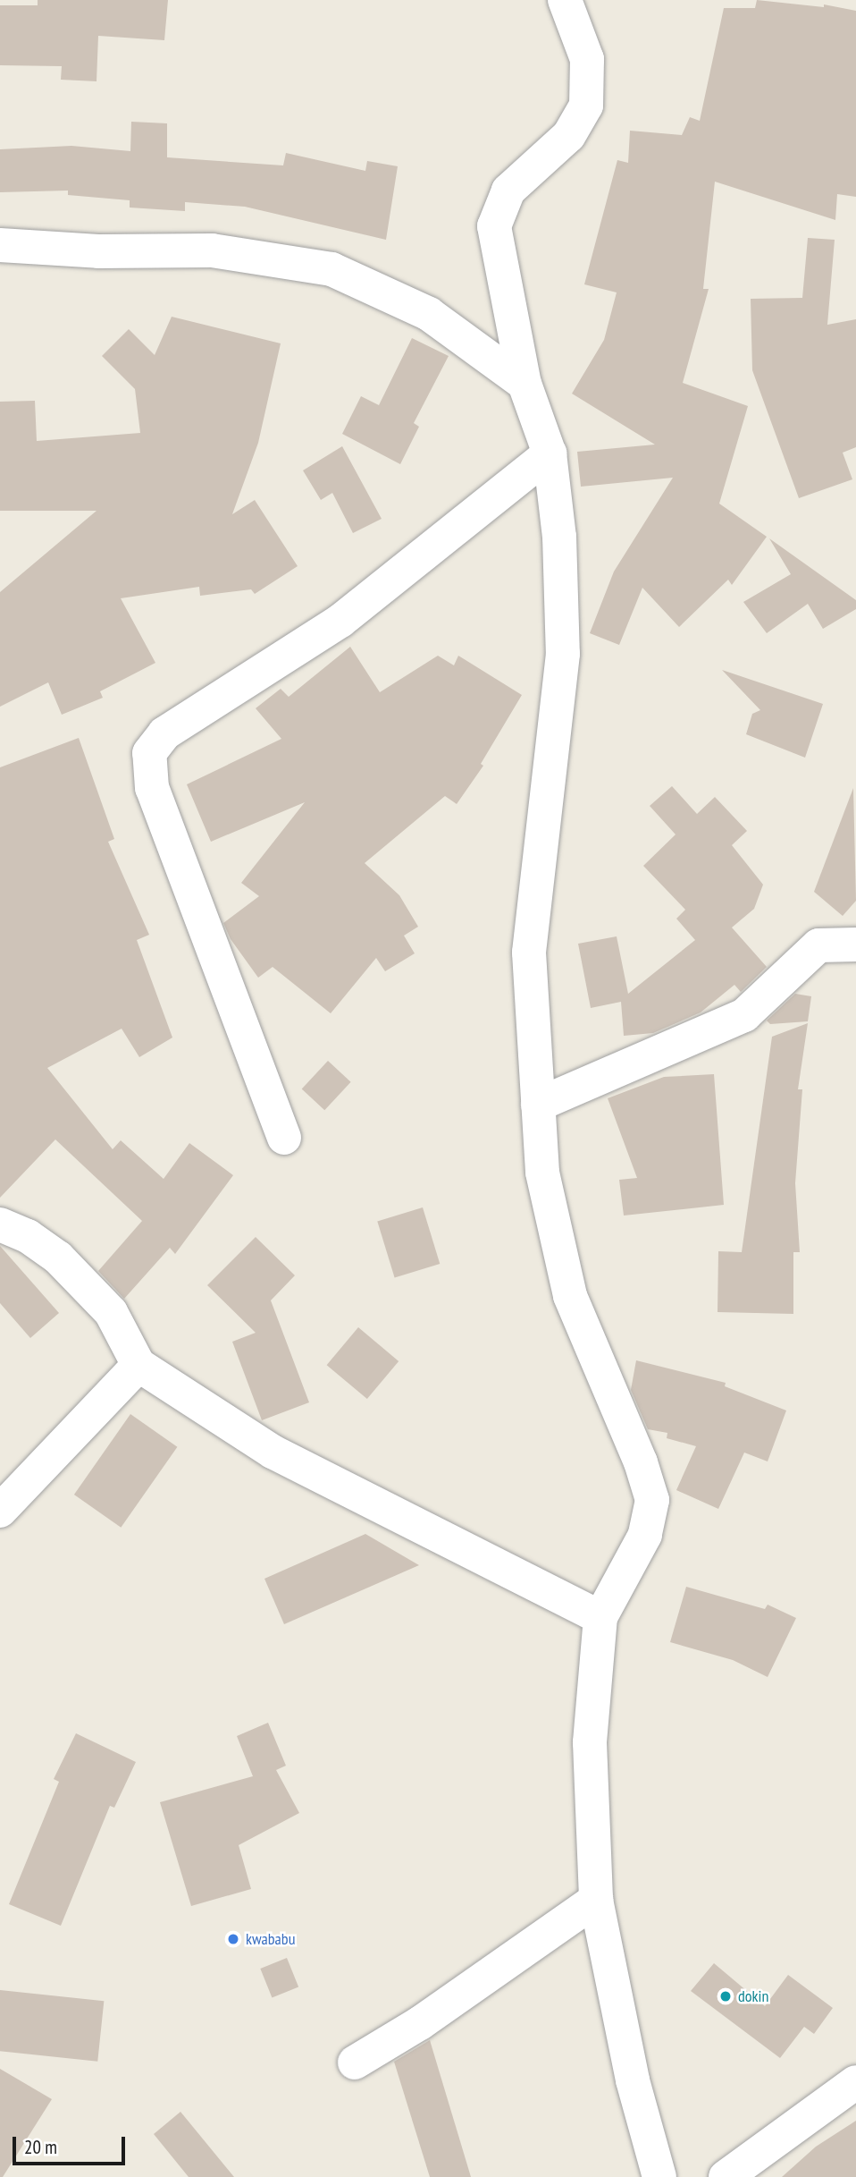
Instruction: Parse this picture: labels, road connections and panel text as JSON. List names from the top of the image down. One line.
{"places":["kwababu","dokin"],"scale_bar":"20 m"}
